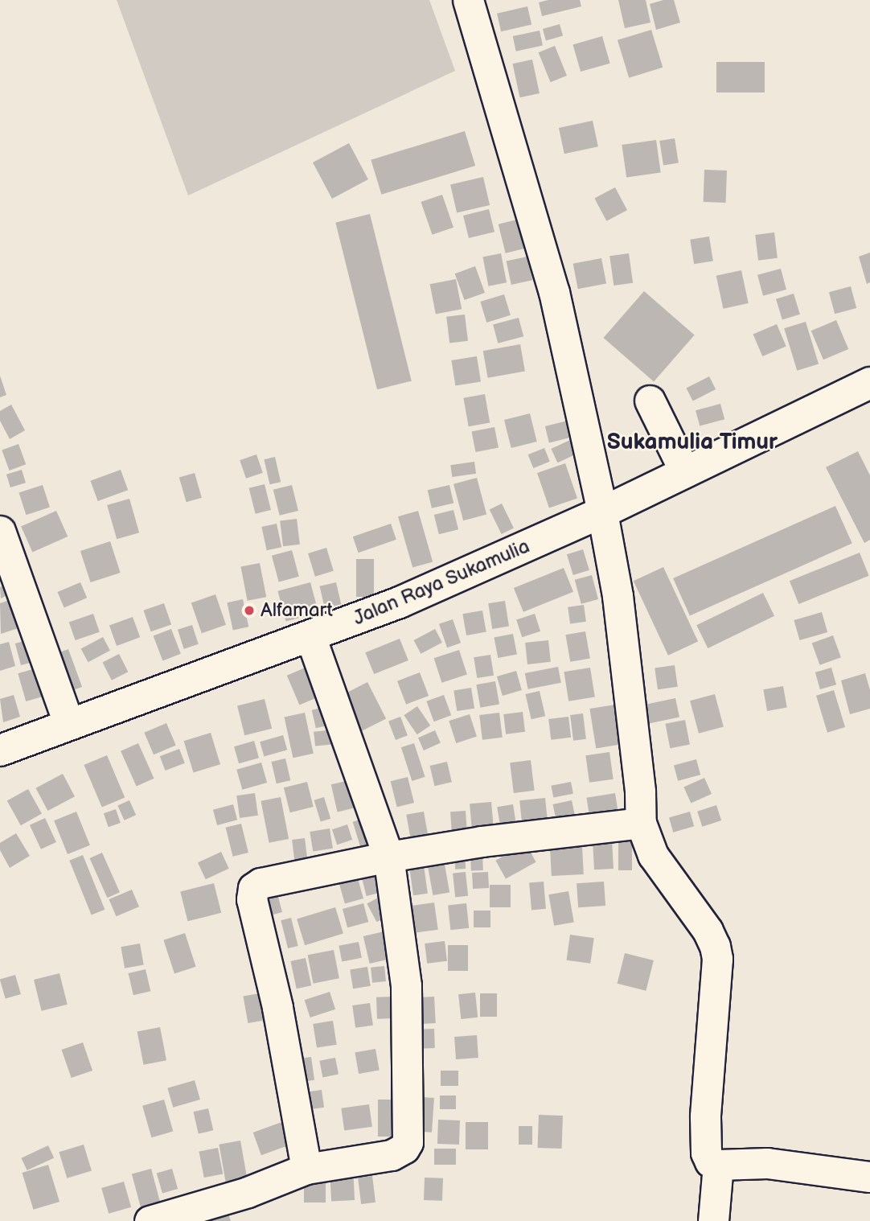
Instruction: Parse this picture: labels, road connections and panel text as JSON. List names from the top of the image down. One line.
{"streets":{"main road":["Jalan Raya Sukamulia"]},"districts":["Sukamulia Timur"],"places":["Alfamart"]}
